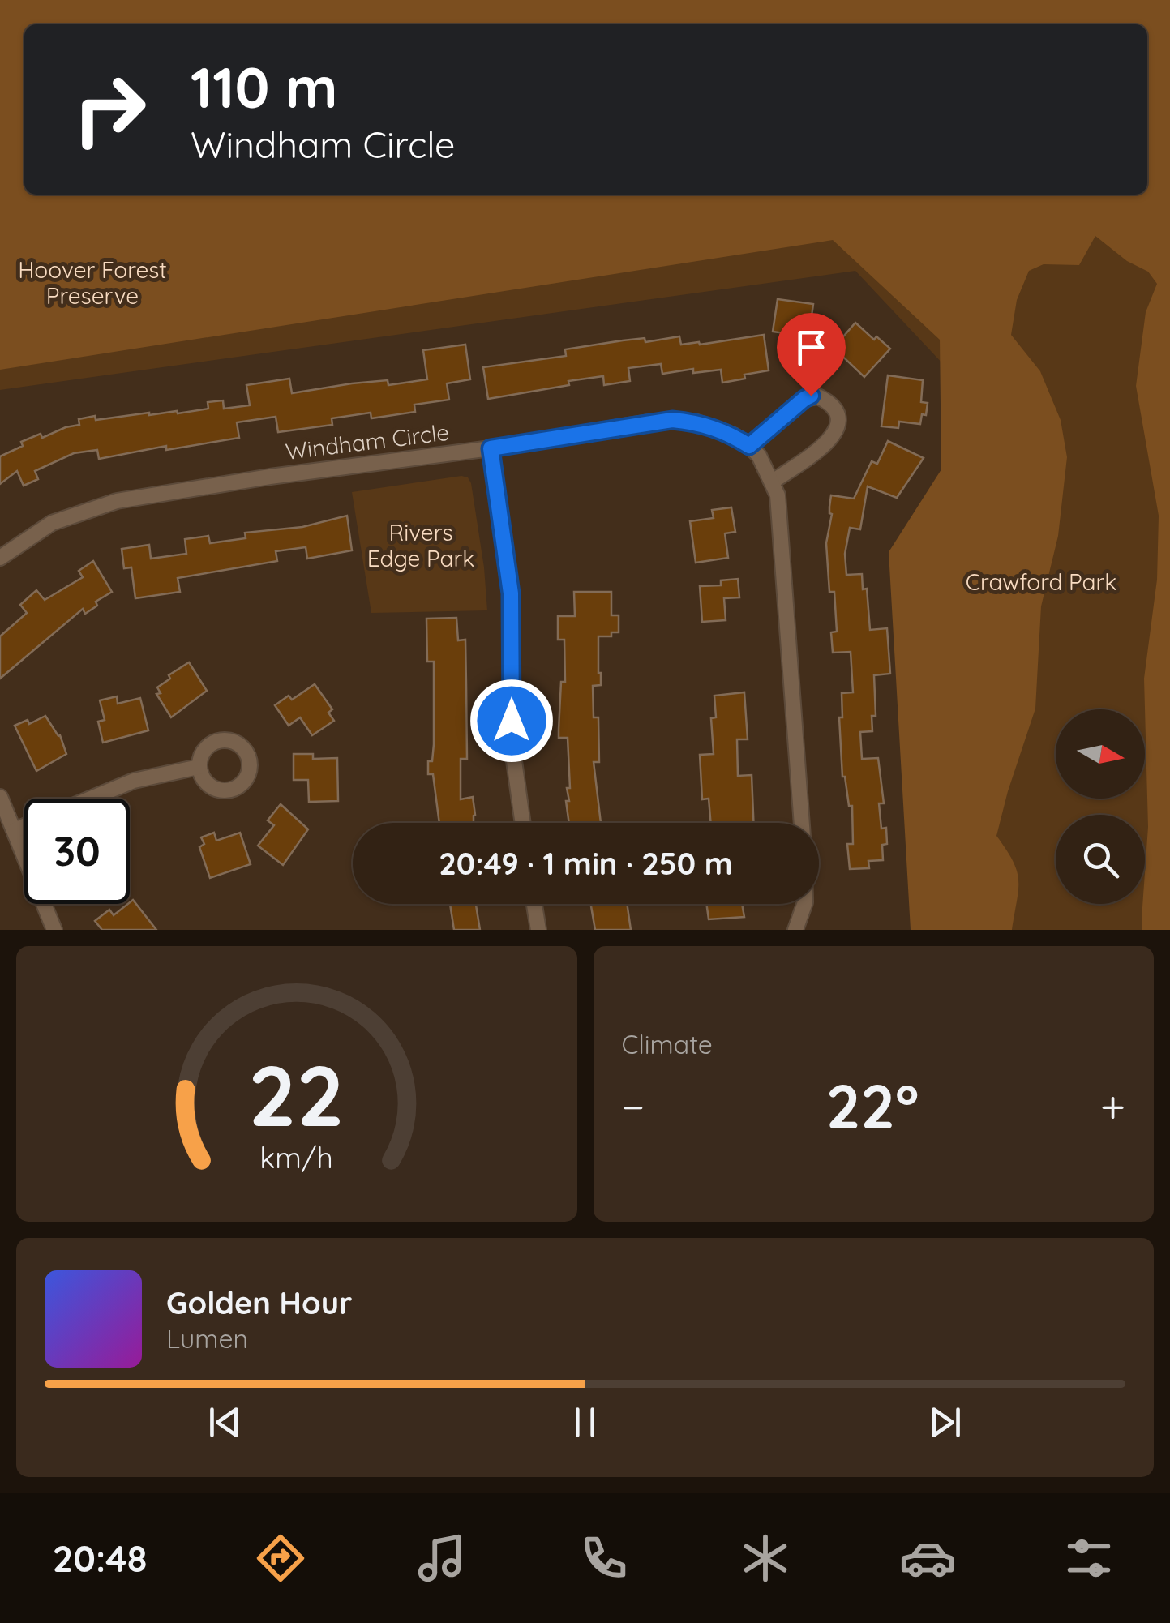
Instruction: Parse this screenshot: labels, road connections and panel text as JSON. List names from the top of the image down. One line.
{"streets":{"street":["Windham Circle"]},"parks":["Hoover Forest Preserve","Rivers Edge Park","Crawford Park"],"north":"right","page":{"turn":["110 m","Windham Circle"],"limit":"30","trip":"20:49 · 1 min · 250 m","tile":"Climate","heat":["−","22°","+"],"song":["Golden Hour","Lumen"],"tabs":"20:48","gauge":["22","km/h"]}}
